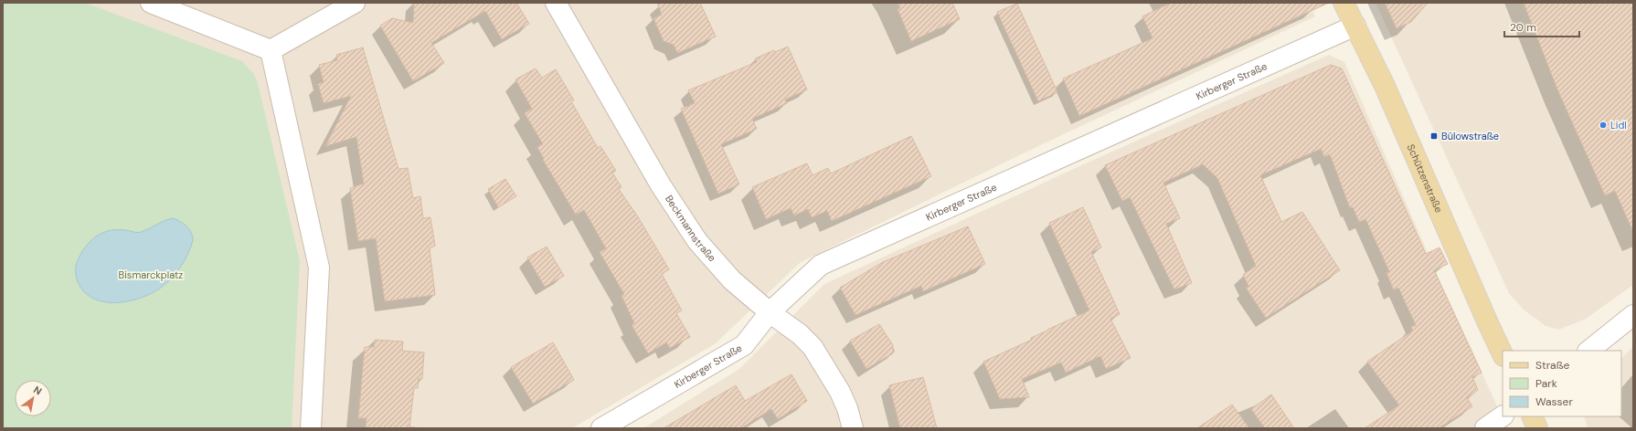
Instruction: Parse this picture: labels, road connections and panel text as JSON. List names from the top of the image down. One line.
{"streets":{"main road":["Schützenstraße"],"street":["Kirberger Straße","Beckmannstraße"]},"crossings":[["Kirberger Straße","Schützenstraße"],["Kirberger Straße","Beckmannstraße"]],"parks":["Bismarckplatz"],"places":{"other":["Lidl"],"transit":["Bülowstraße"]},"legend":["Straße","Park","Wasser"],"scale_bar":"20 m","north":"top right"}
